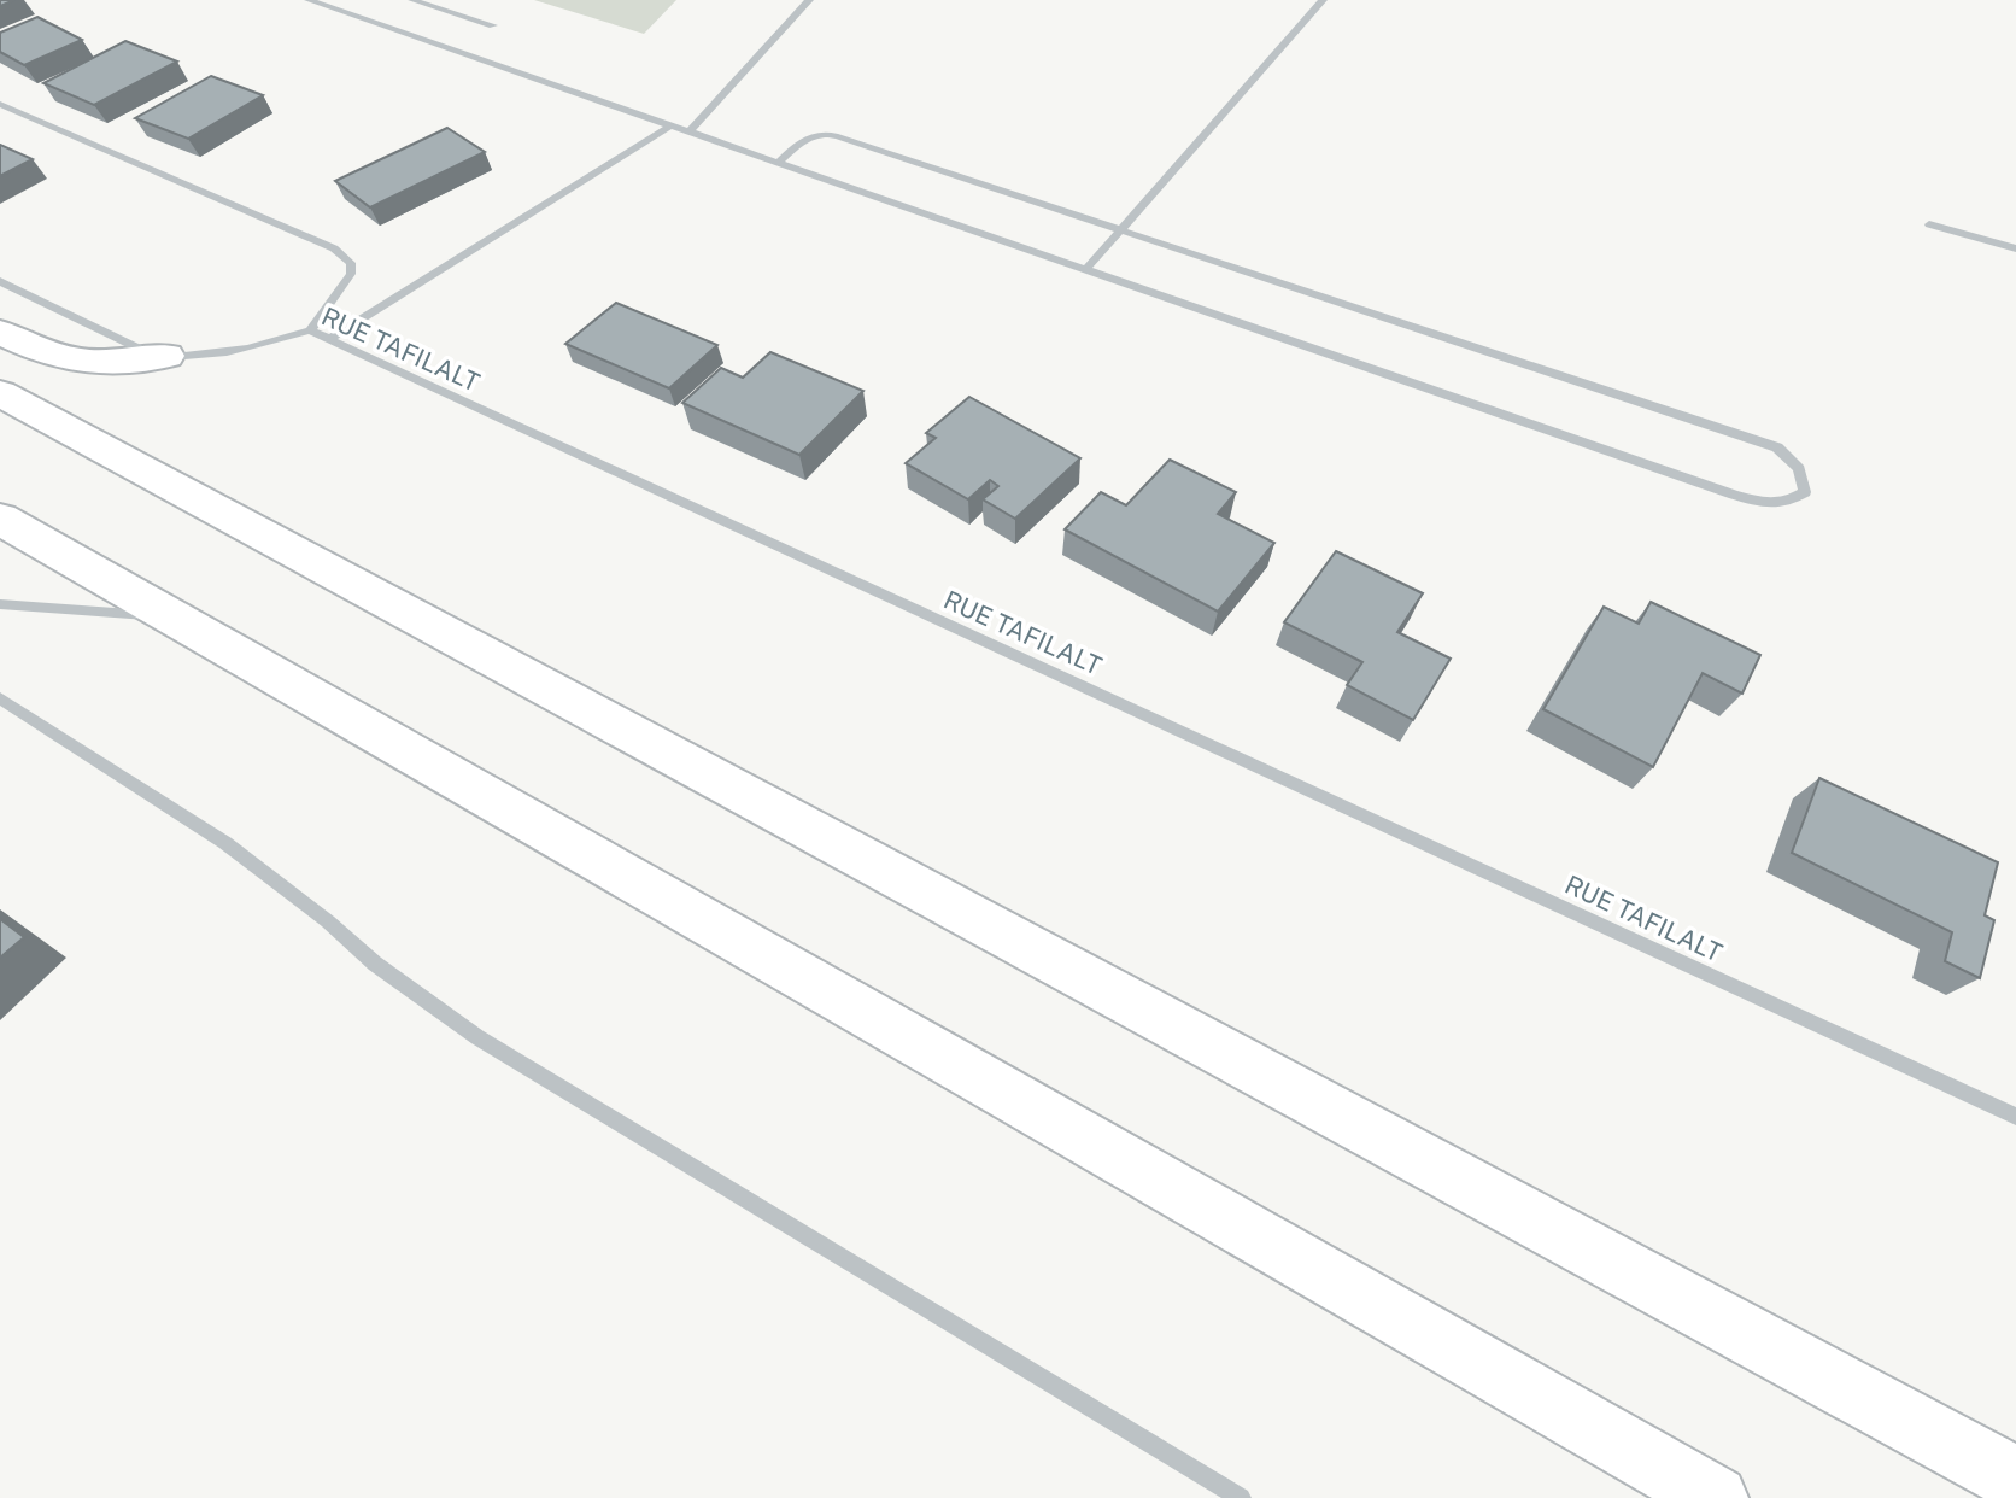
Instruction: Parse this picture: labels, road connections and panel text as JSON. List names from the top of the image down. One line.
{"streets":{"street":["RUE TAFILALT"]}}
